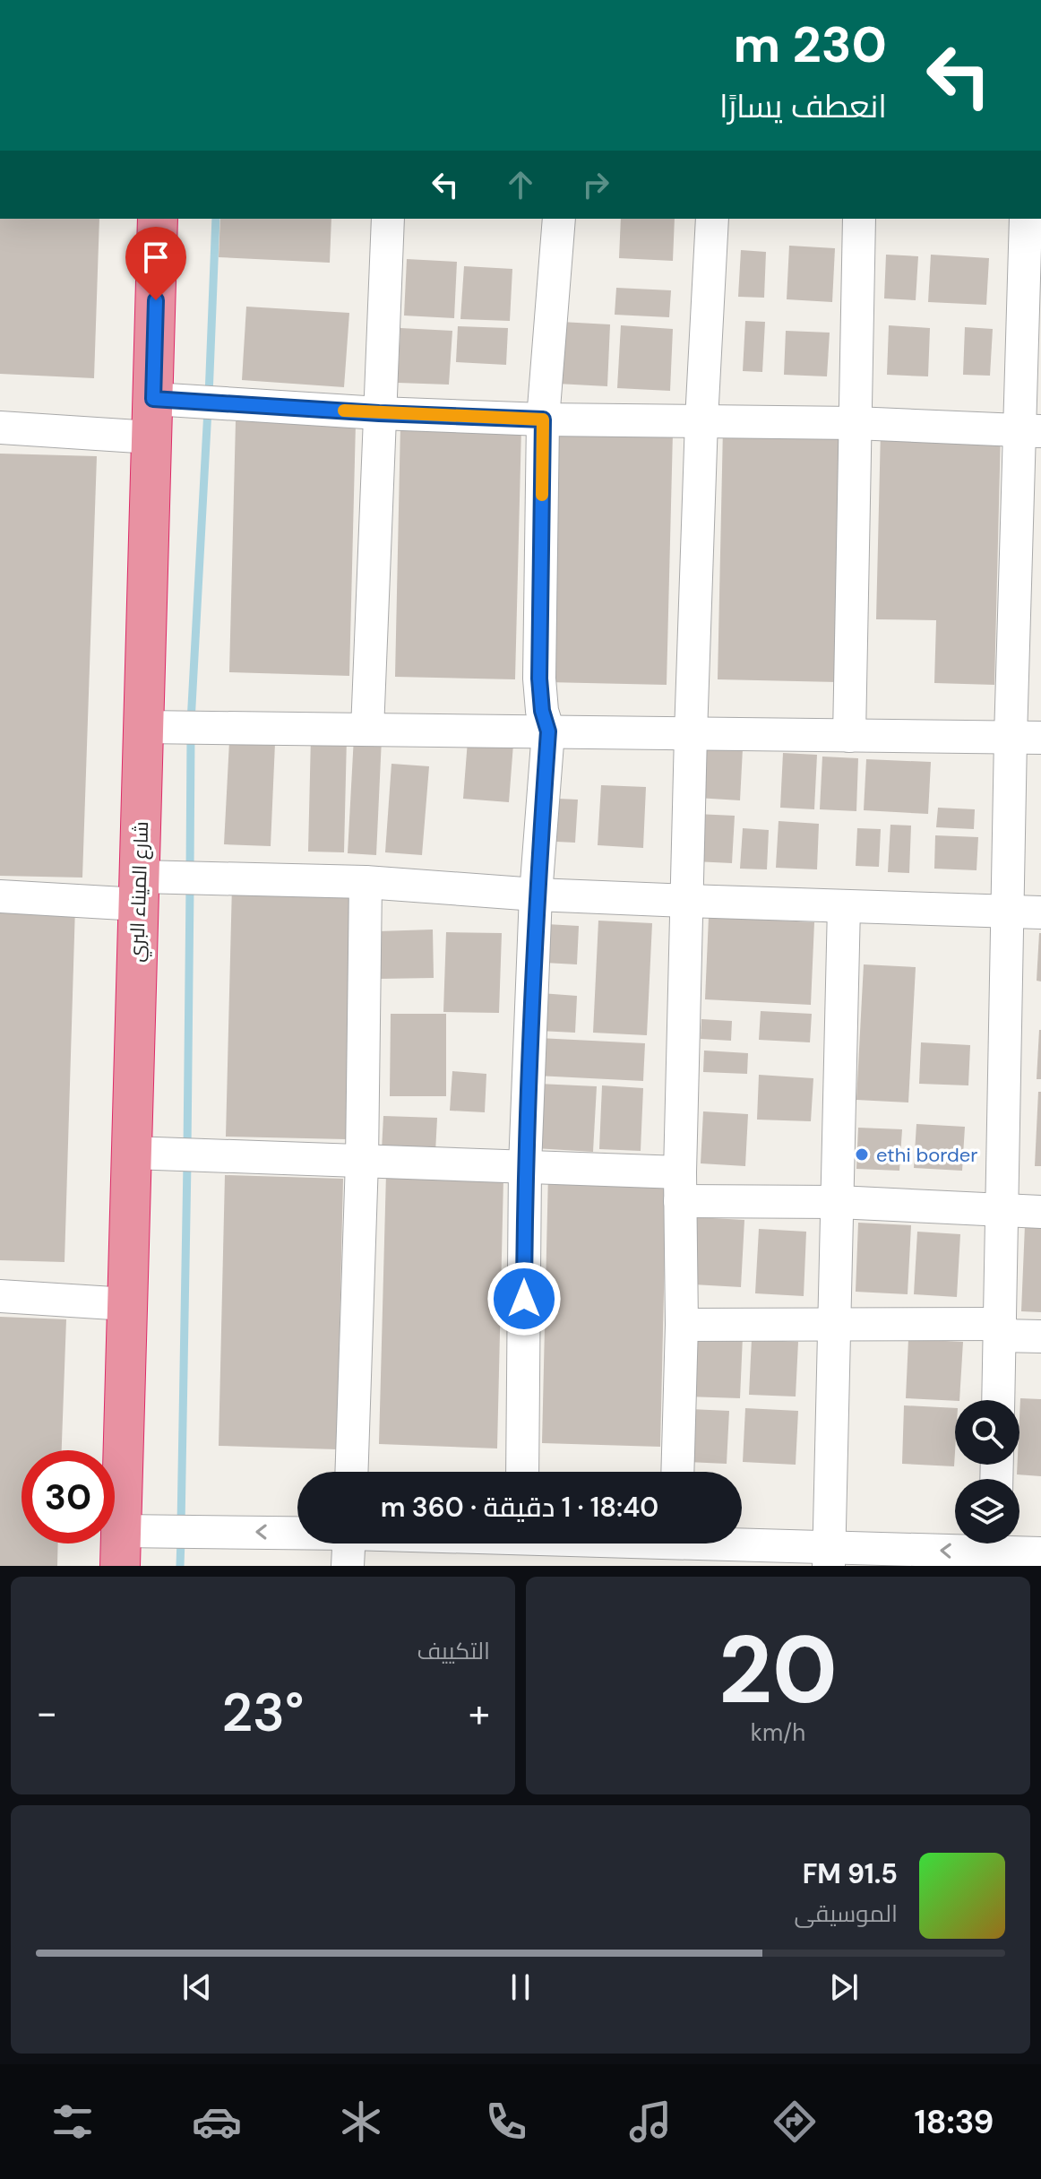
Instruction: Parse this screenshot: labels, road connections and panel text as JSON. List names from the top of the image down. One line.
{"streets":{"highway":["شارع الميناء البري"]},"places":["ethi border"],"page":{"turn":["230 m","انعطف يسارًا"],"limit":"30","trip":"18:40 · 1 دقيقة · 360 m","tile":[["20","km/h"],"التكييف"],"heat":["−","23°","+"],"song":["91.5 FM","الموسيقى"],"tabs":"18:39"}}
